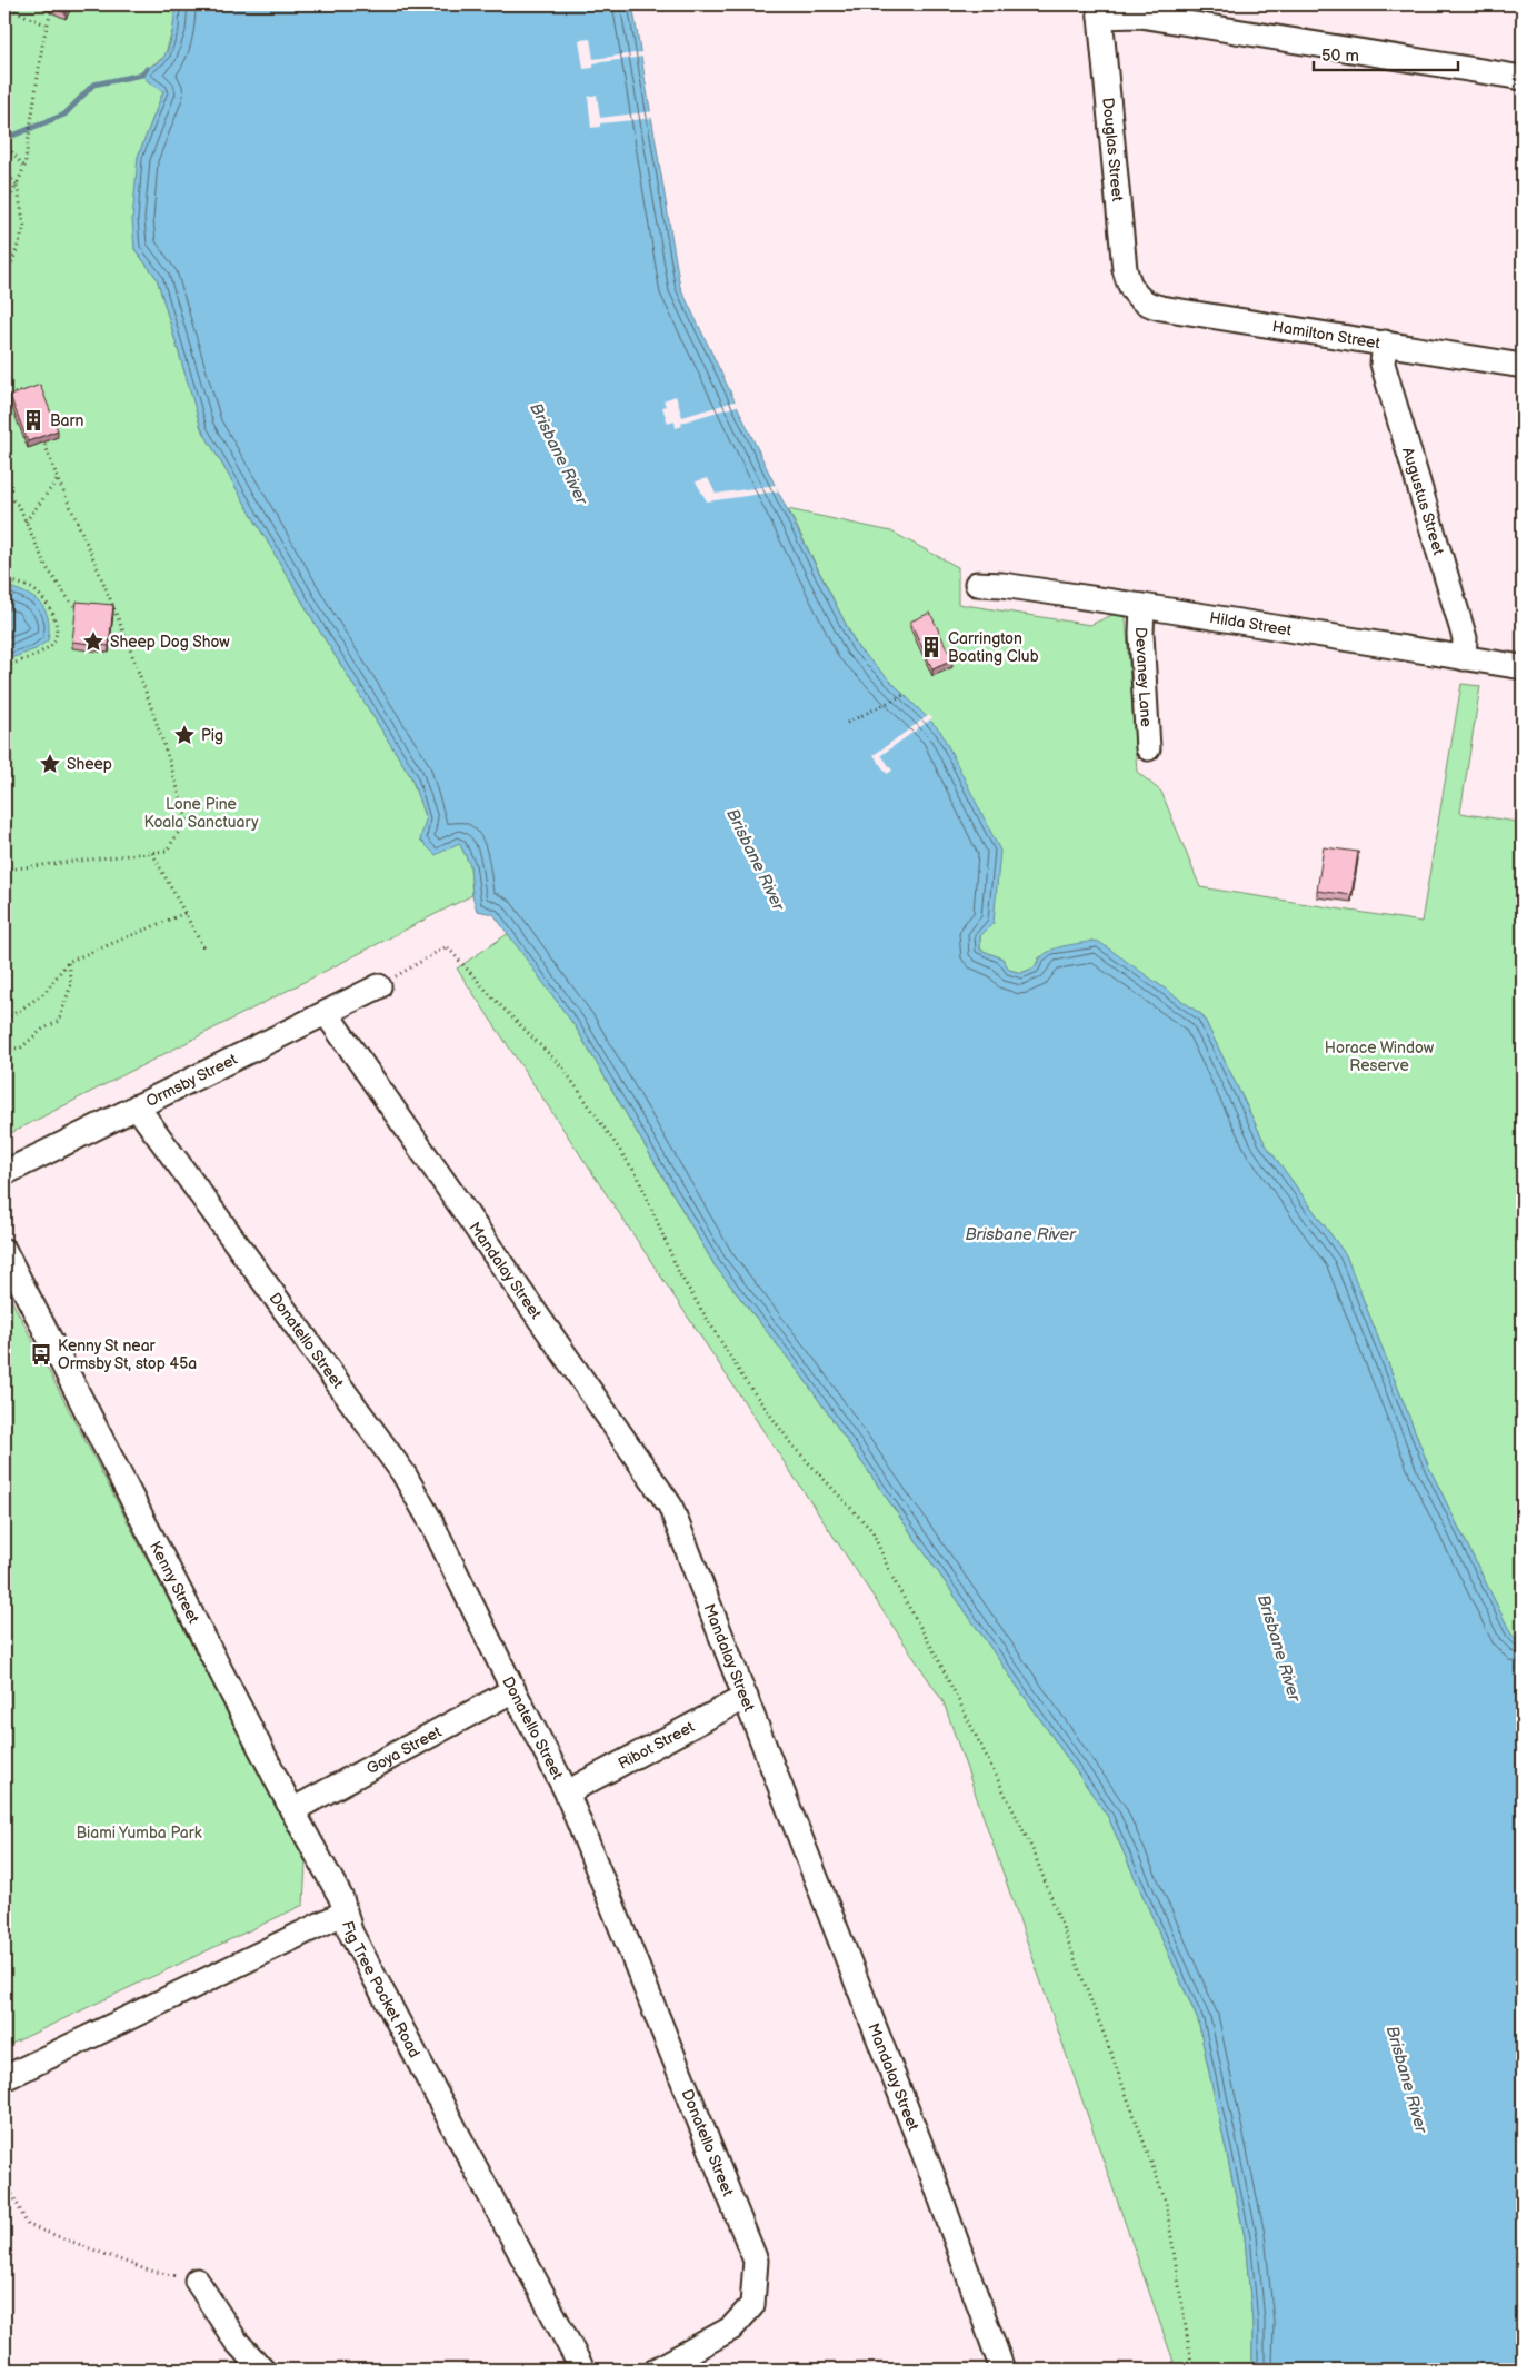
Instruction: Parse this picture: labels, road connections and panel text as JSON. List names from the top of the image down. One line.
{"streets":{"street":["Douglas Street","Hamilton Street","Augustus Street","Hilda Street","Devaney Lane","Ormsby Street","Mandalay Street","Donatello Street","Kenny Street","Ribot Street","Goya Street","Fig Tree Pocket Road"]},"crossings":[["Douglas Street","Hamilton Street"],["Hamilton Street","Augustus Street"],["Augustus Street","Hilda Street"],["Hilda Street","Devaney Lane"],["Ormsby Street","Mandalay Street"],["Ormsby Street","Donatello Street"],["Mandalay Street","Ribot Street"],["Donatello Street","Ribot Street"],["Donatello Street","Goya Street"],["Kenny Street","Goya Street"],["Kenny Street","Fig Tree Pocket Road"]],"water":["Brisbane River"],"parks":["Lone Pine Koala Sanctuary","Horace Window Reserve","Biami Yumba Park"],"places":{"building":["Barn","Carrington Boating Club"],"place":["Sheep Dog Show","Pig","Sheep"],"bus stop":["Kenny St near Ormsby St, stop 45a"]},"scale_bar":"50 m"}
